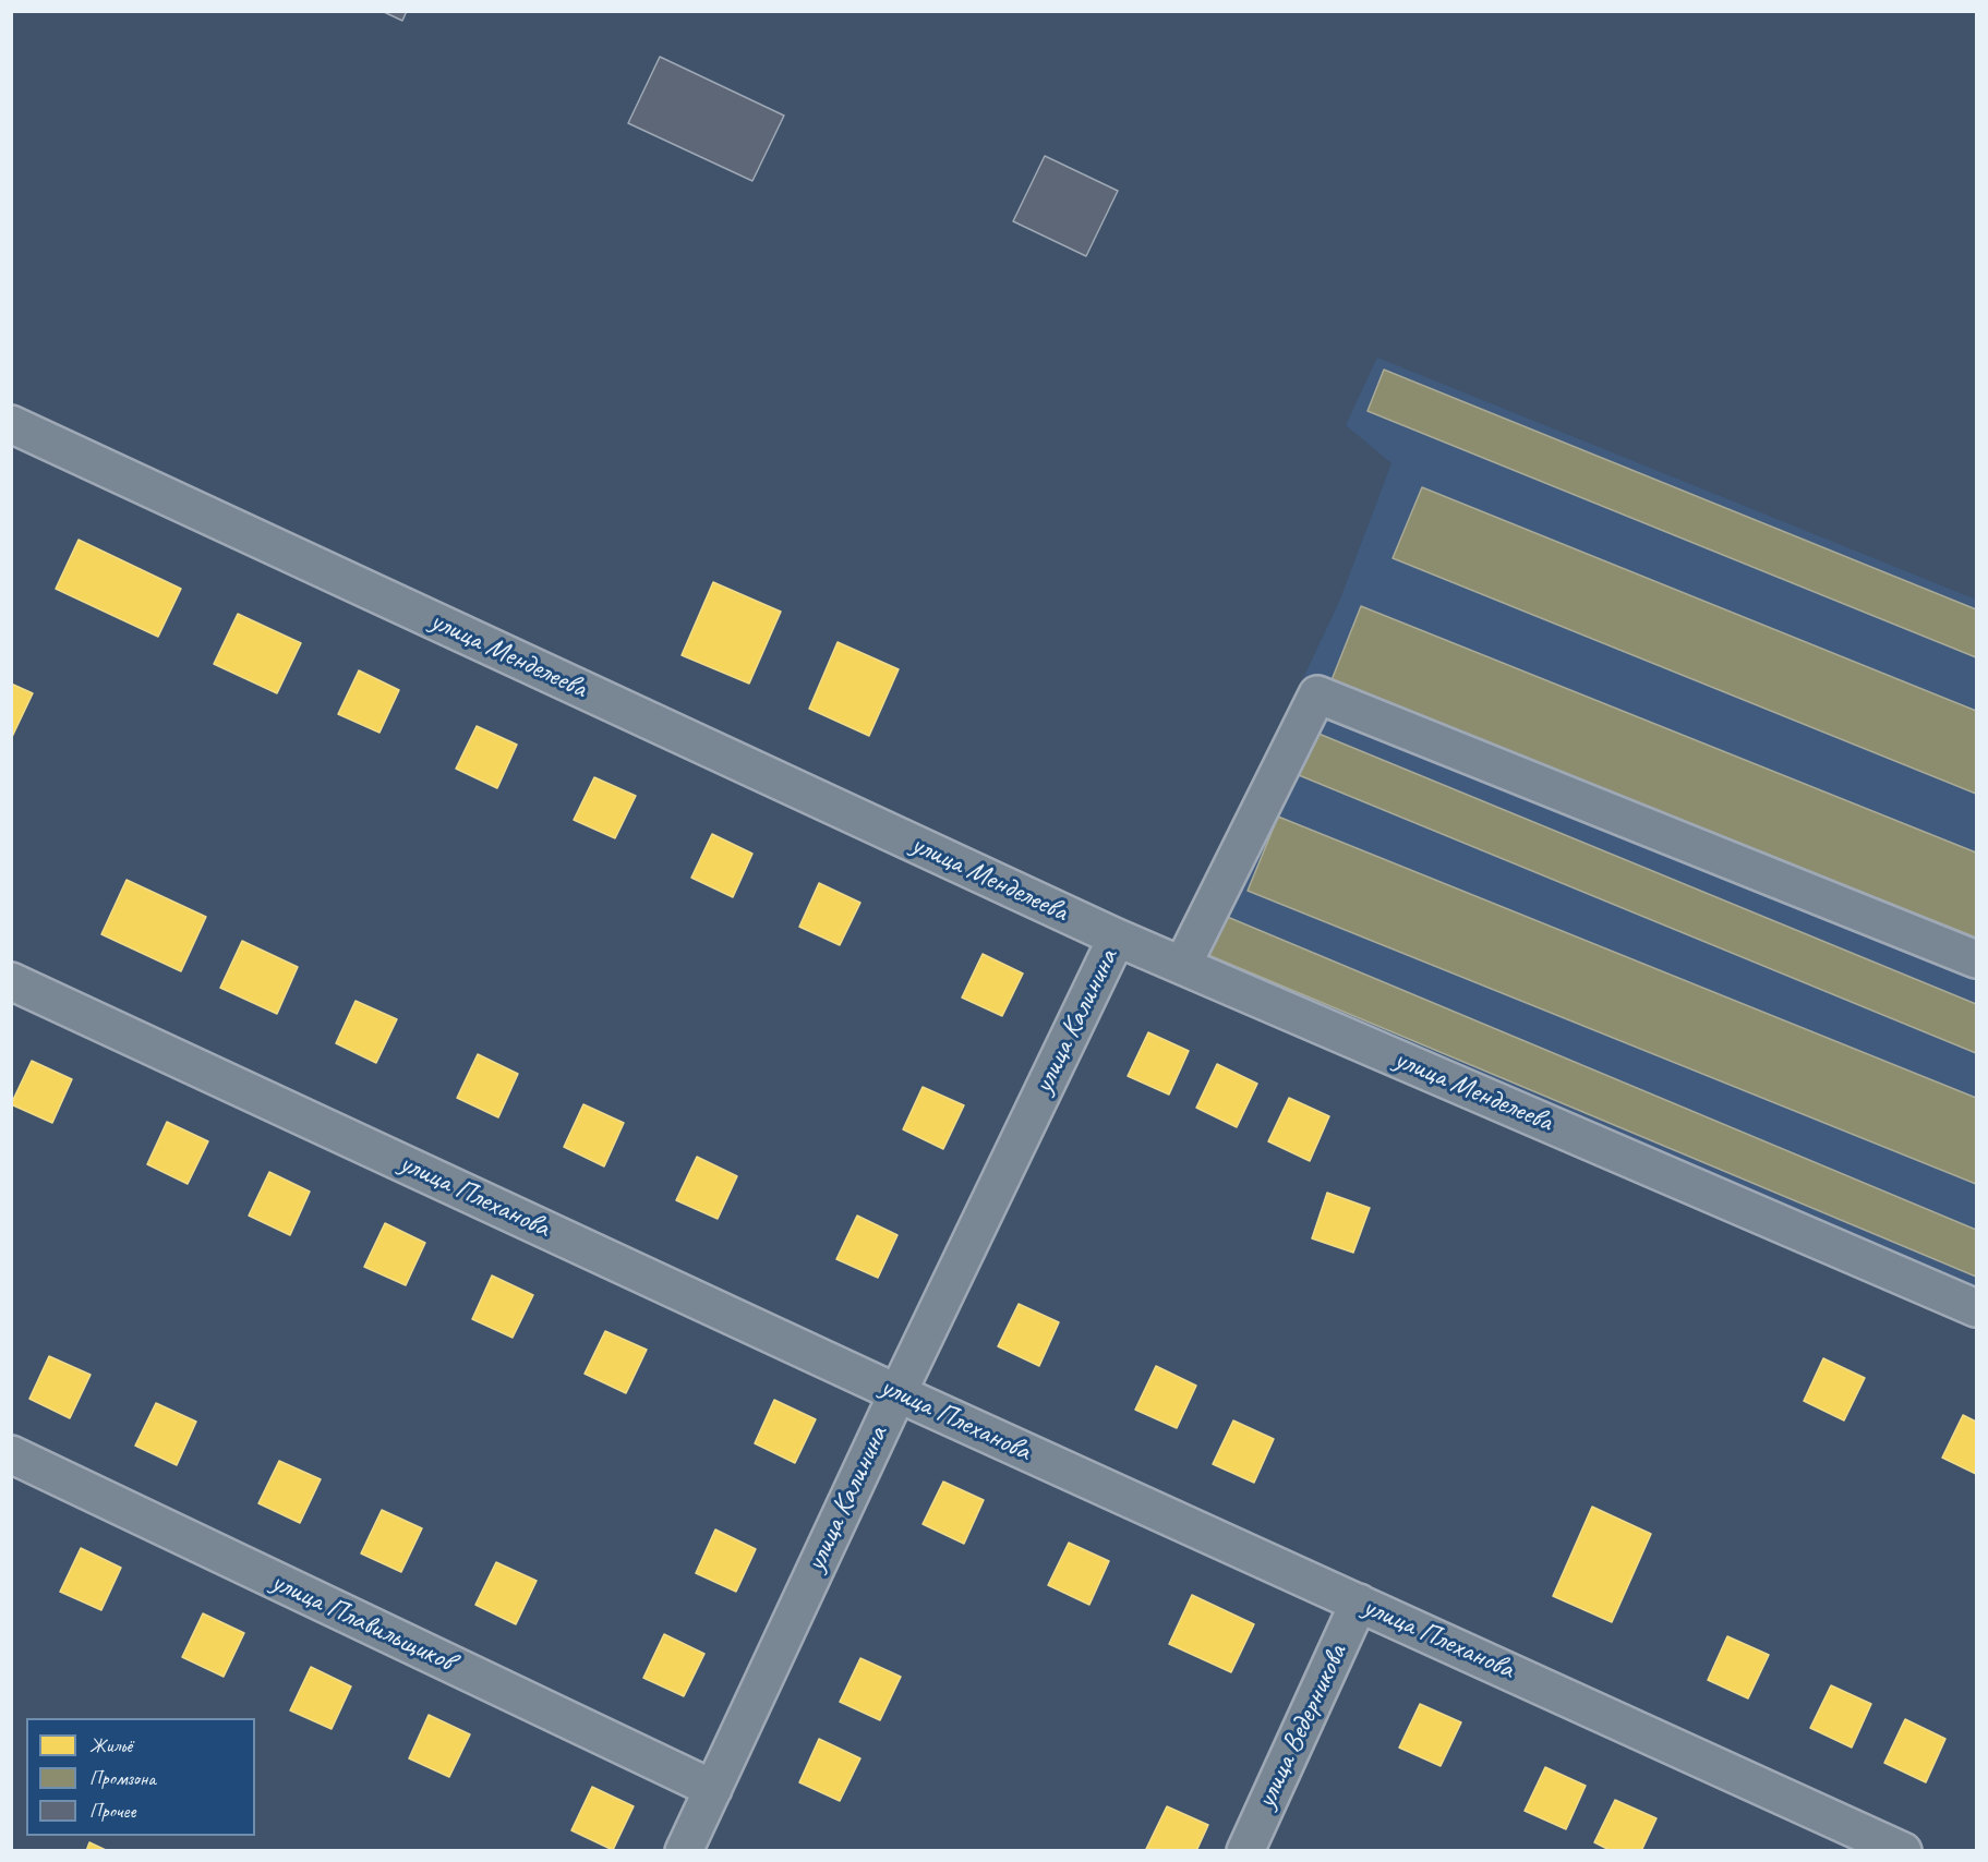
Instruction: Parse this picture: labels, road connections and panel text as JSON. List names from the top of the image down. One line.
{"streets":{"street":["улица Менделеева","улица Калинина","улица Плеханова","улица Плавильщиков","улица Ведерникова"]},"crossings":[["улица Менделеева","улица Калинина"],["улица Калинина","улица Плеханова"],["улица Калинина","улица Плавильщиков"],["улица Плеханова","улица Ведерникова"]],"legend":["Жильё","Промзона","Прочее"]}
